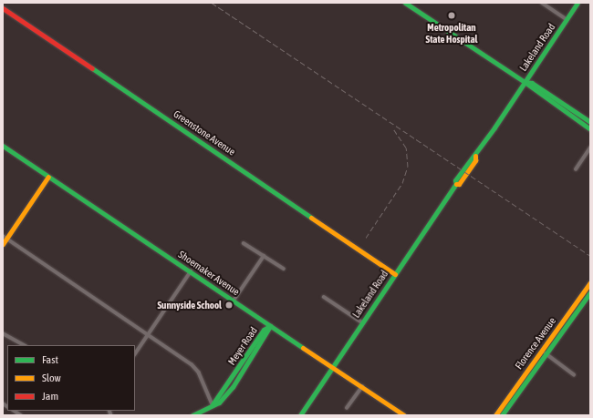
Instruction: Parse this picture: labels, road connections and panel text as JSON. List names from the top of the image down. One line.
{"streets":{"main road":["Lakeland Road","Greenstone Avenue","Shoemaker Avenue","Florence Avenue","Meyer Road"]},"crossings":[["Lakeland Road","Greenstone Avenue"],["Lakeland Road","Shoemaker Avenue"],["Shoemaker Avenue","Meyer Road"]],"places":["Metropolitan State Hospital","Sunnyside School"],"legend":["Fast","Slow","Jam"]}
